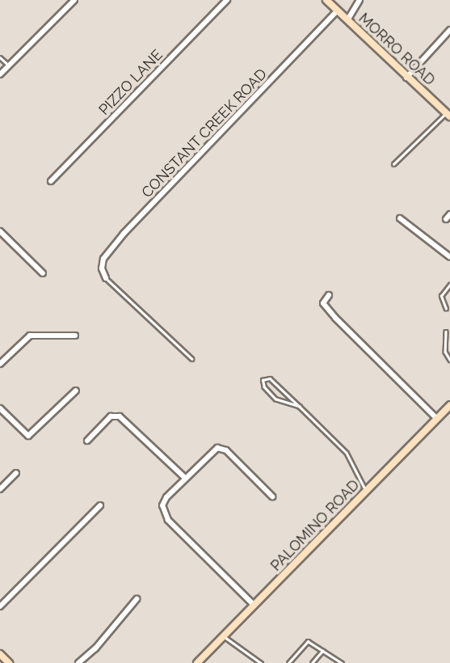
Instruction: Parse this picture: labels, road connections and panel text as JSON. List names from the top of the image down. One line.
{"streets":{"street":["MORRO ROAD","PIZZO LANE","CONSTANT CREEK ROAD","PALOMINO ROAD"]},"crossings":[["MORRO ROAD","CONSTANT CREEK ROAD"]]}
